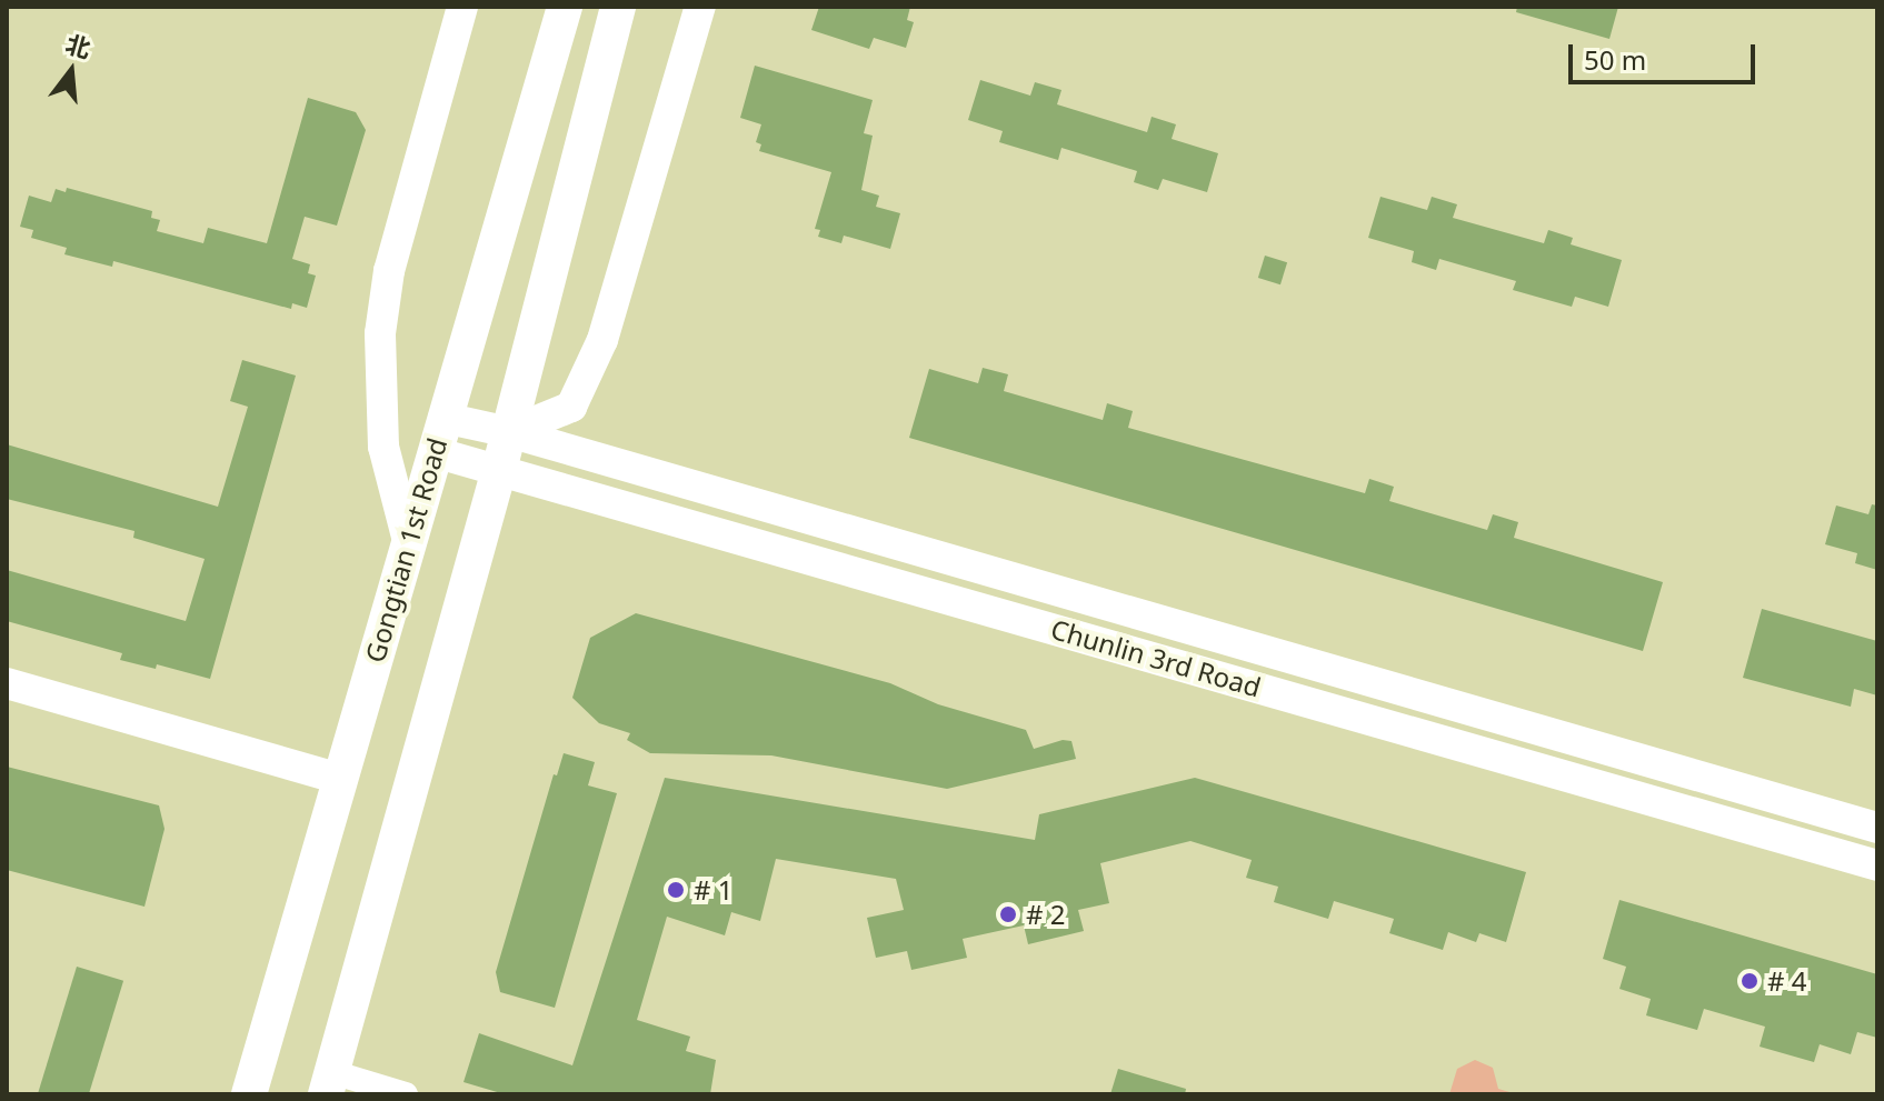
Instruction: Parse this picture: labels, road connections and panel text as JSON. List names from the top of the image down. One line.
{"streets":{"main road":["Gongtian 1st Road"],"street":["Chunlin 3rd Road"]},"crossings":[["Gongtian 1st Road","Chunlin 3rd Road"]],"places":["# 1","# 2","# 4"],"scale_bar":"50 m","north":"top"}
